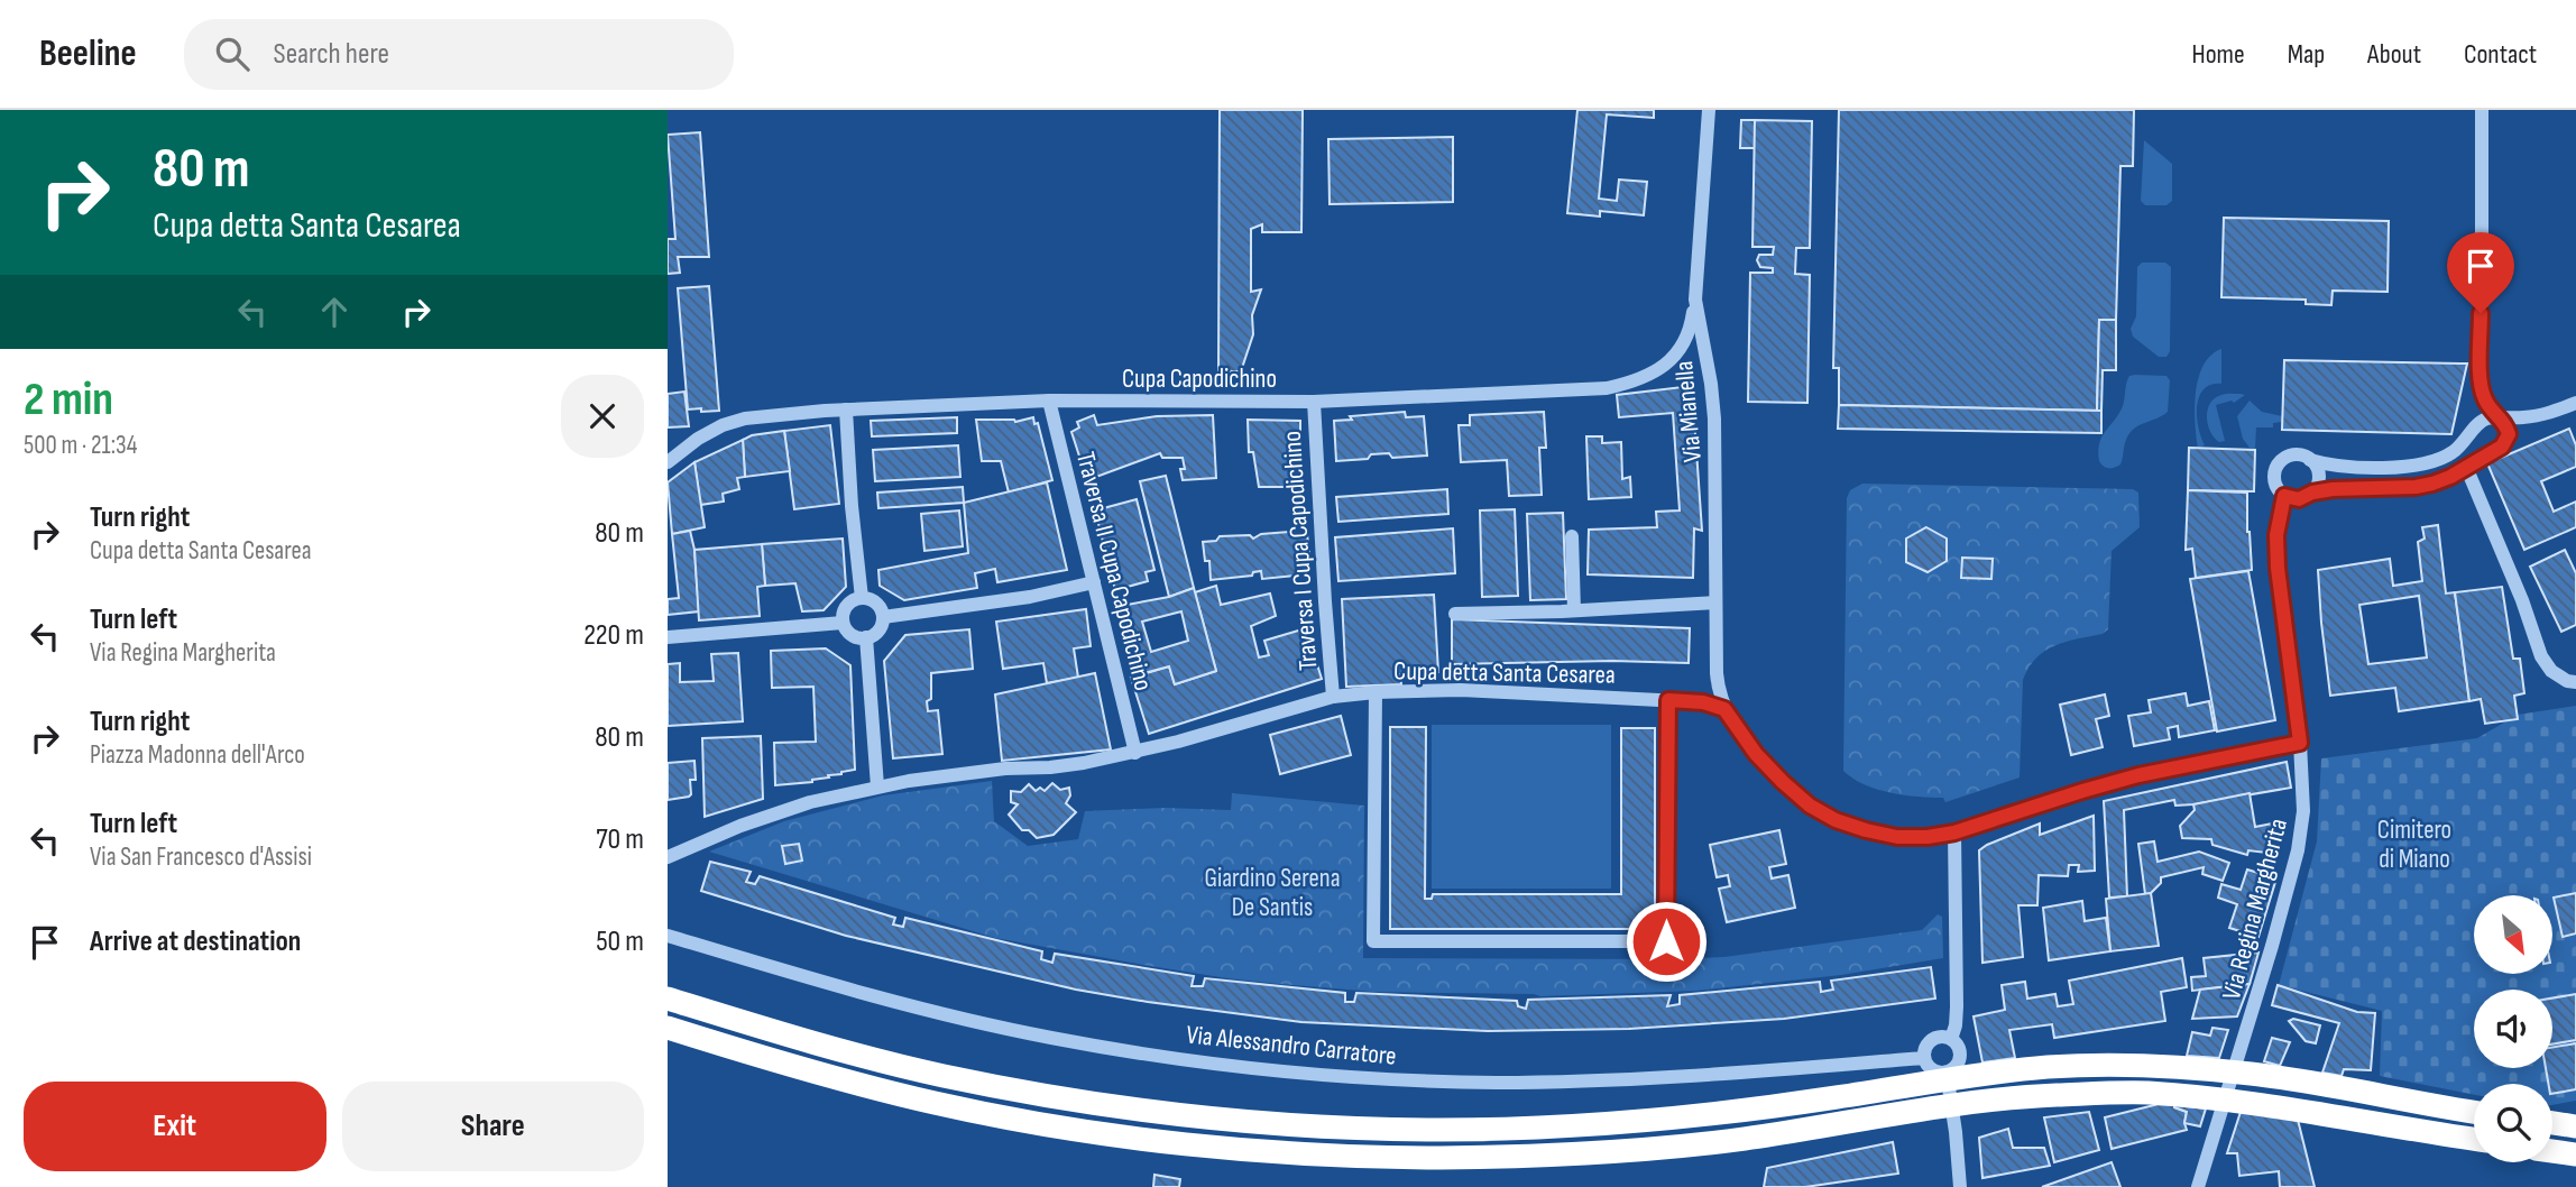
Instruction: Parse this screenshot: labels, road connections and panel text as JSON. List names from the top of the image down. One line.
{"streets":{"street":["Cupa Capodichino","Via Mianella","Traversa I Cupa Capodichino","Traversa II Cupa Capodichino","Cupa detta Santa Cesarea","Via Regina Margherita","Via Alessandro Carratore"]},"crossings":[["Cupa Capodichino","Via Mianella"],["Cupa Capodichino","Traversa I Cupa Capodichino"],["Cupa Capodichino","Traversa II Cupa Capodichino"],["Via Mianella","Cupa detta Santa Cesarea"],["Traversa I Cupa Capodichino","Cupa detta Santa Cesarea"],["Traversa II Cupa Capodichino","Cupa detta Santa Cesarea"]],"parks":["Cimitero di Miano","Giardino Serena De Santis"],"north":"bottom right","page":{"header":"Beeline","search":"Search here","nav":["Home","Map","About","Contact"],"turn":["80 m","Cupa detta Santa Cesarea"],"heading":["2 min","500 m · 21:34"],"list":[{"name":"Turn right","note":"Cupa detta Santa Cesarea","value":"80 m"},{"name":"Turn left","note":"Via Regina Margherita","value":"220 m"},{"name":"Turn right","note":"Piazza Madonna dell'Arco","value":"80 m"},{"name":"Turn left","note":"Via San Francesco d'Assisi","value":"70 m"},{"name":"Arrive at destination","value":"50 m"}],"buttons":["Exit","Share"]}}
